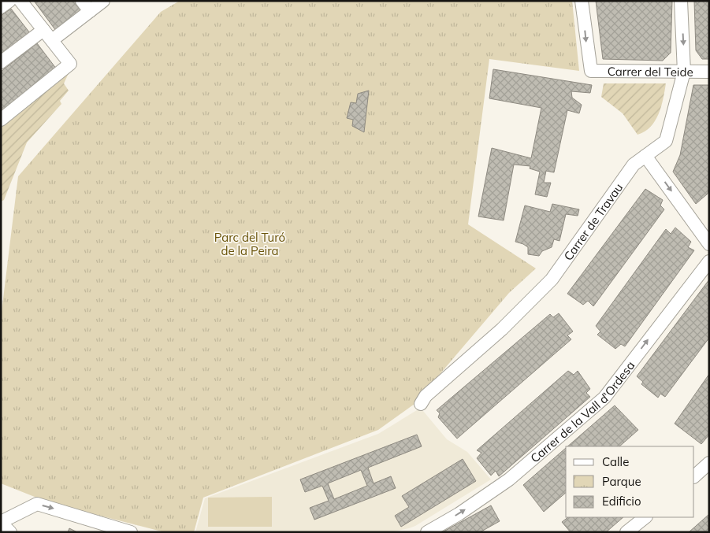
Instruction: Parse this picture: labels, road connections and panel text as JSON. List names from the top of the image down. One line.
{"streets":{"street":["Carrer del Teide","Carrer de Travau","Carrer de la Vall d'Ordesa"]},"crossings":[["Carrer del Teide","Carrer de Travau"]],"one_way":["Carrer de la Vall d'Ordesa"],"parks":["Parc del Turó de la Peira"],"legend":["Calle","Parque","Edificio"]}
